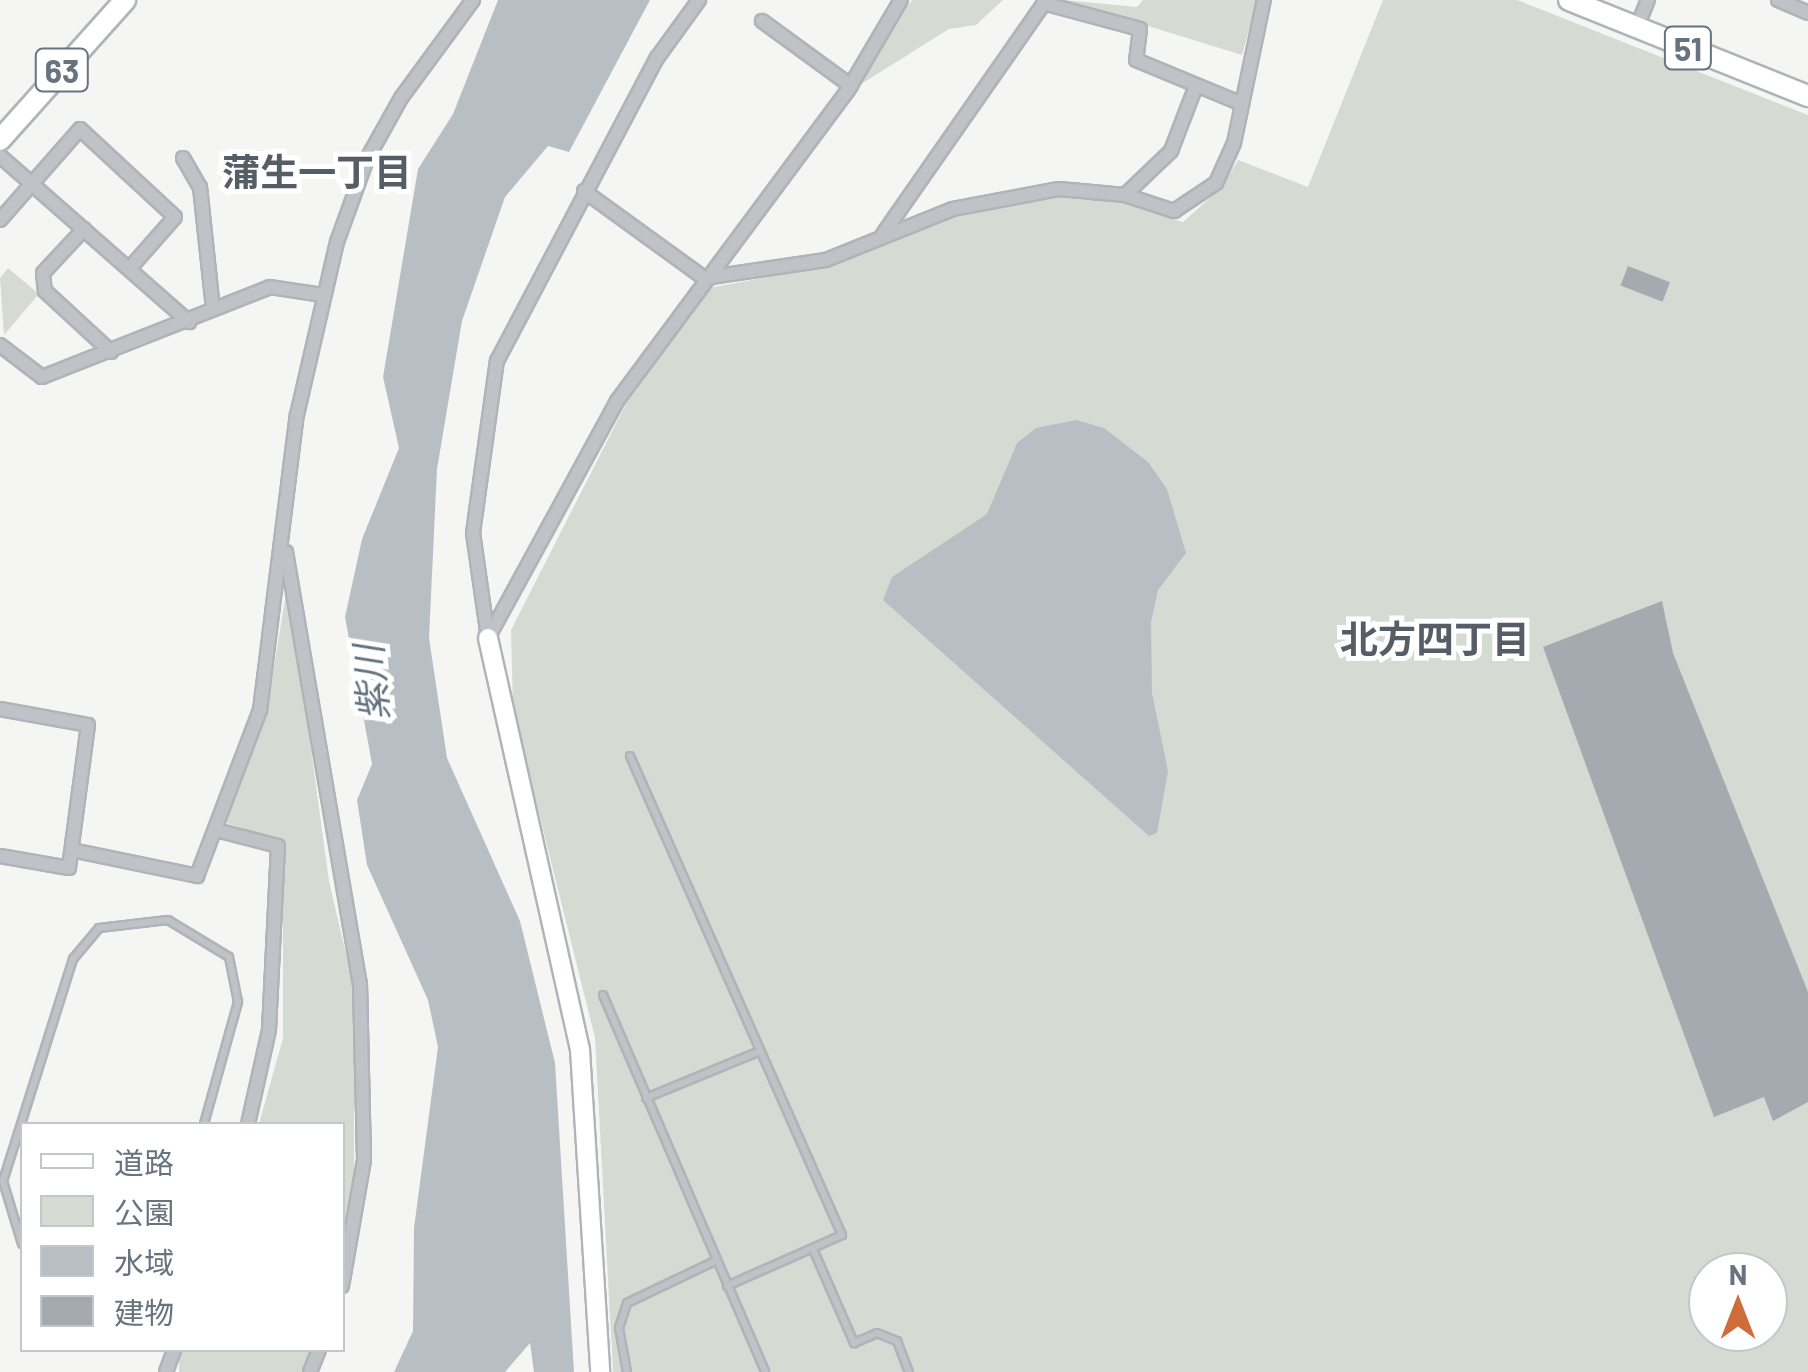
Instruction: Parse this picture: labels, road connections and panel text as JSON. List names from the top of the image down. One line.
{"streets":{"main road":["51","63"]},"districts":["蒲生一丁目","北方四丁目"],"water":["紫川"],"legend":["道路","公園","水域","建物"],"north":"top"}
